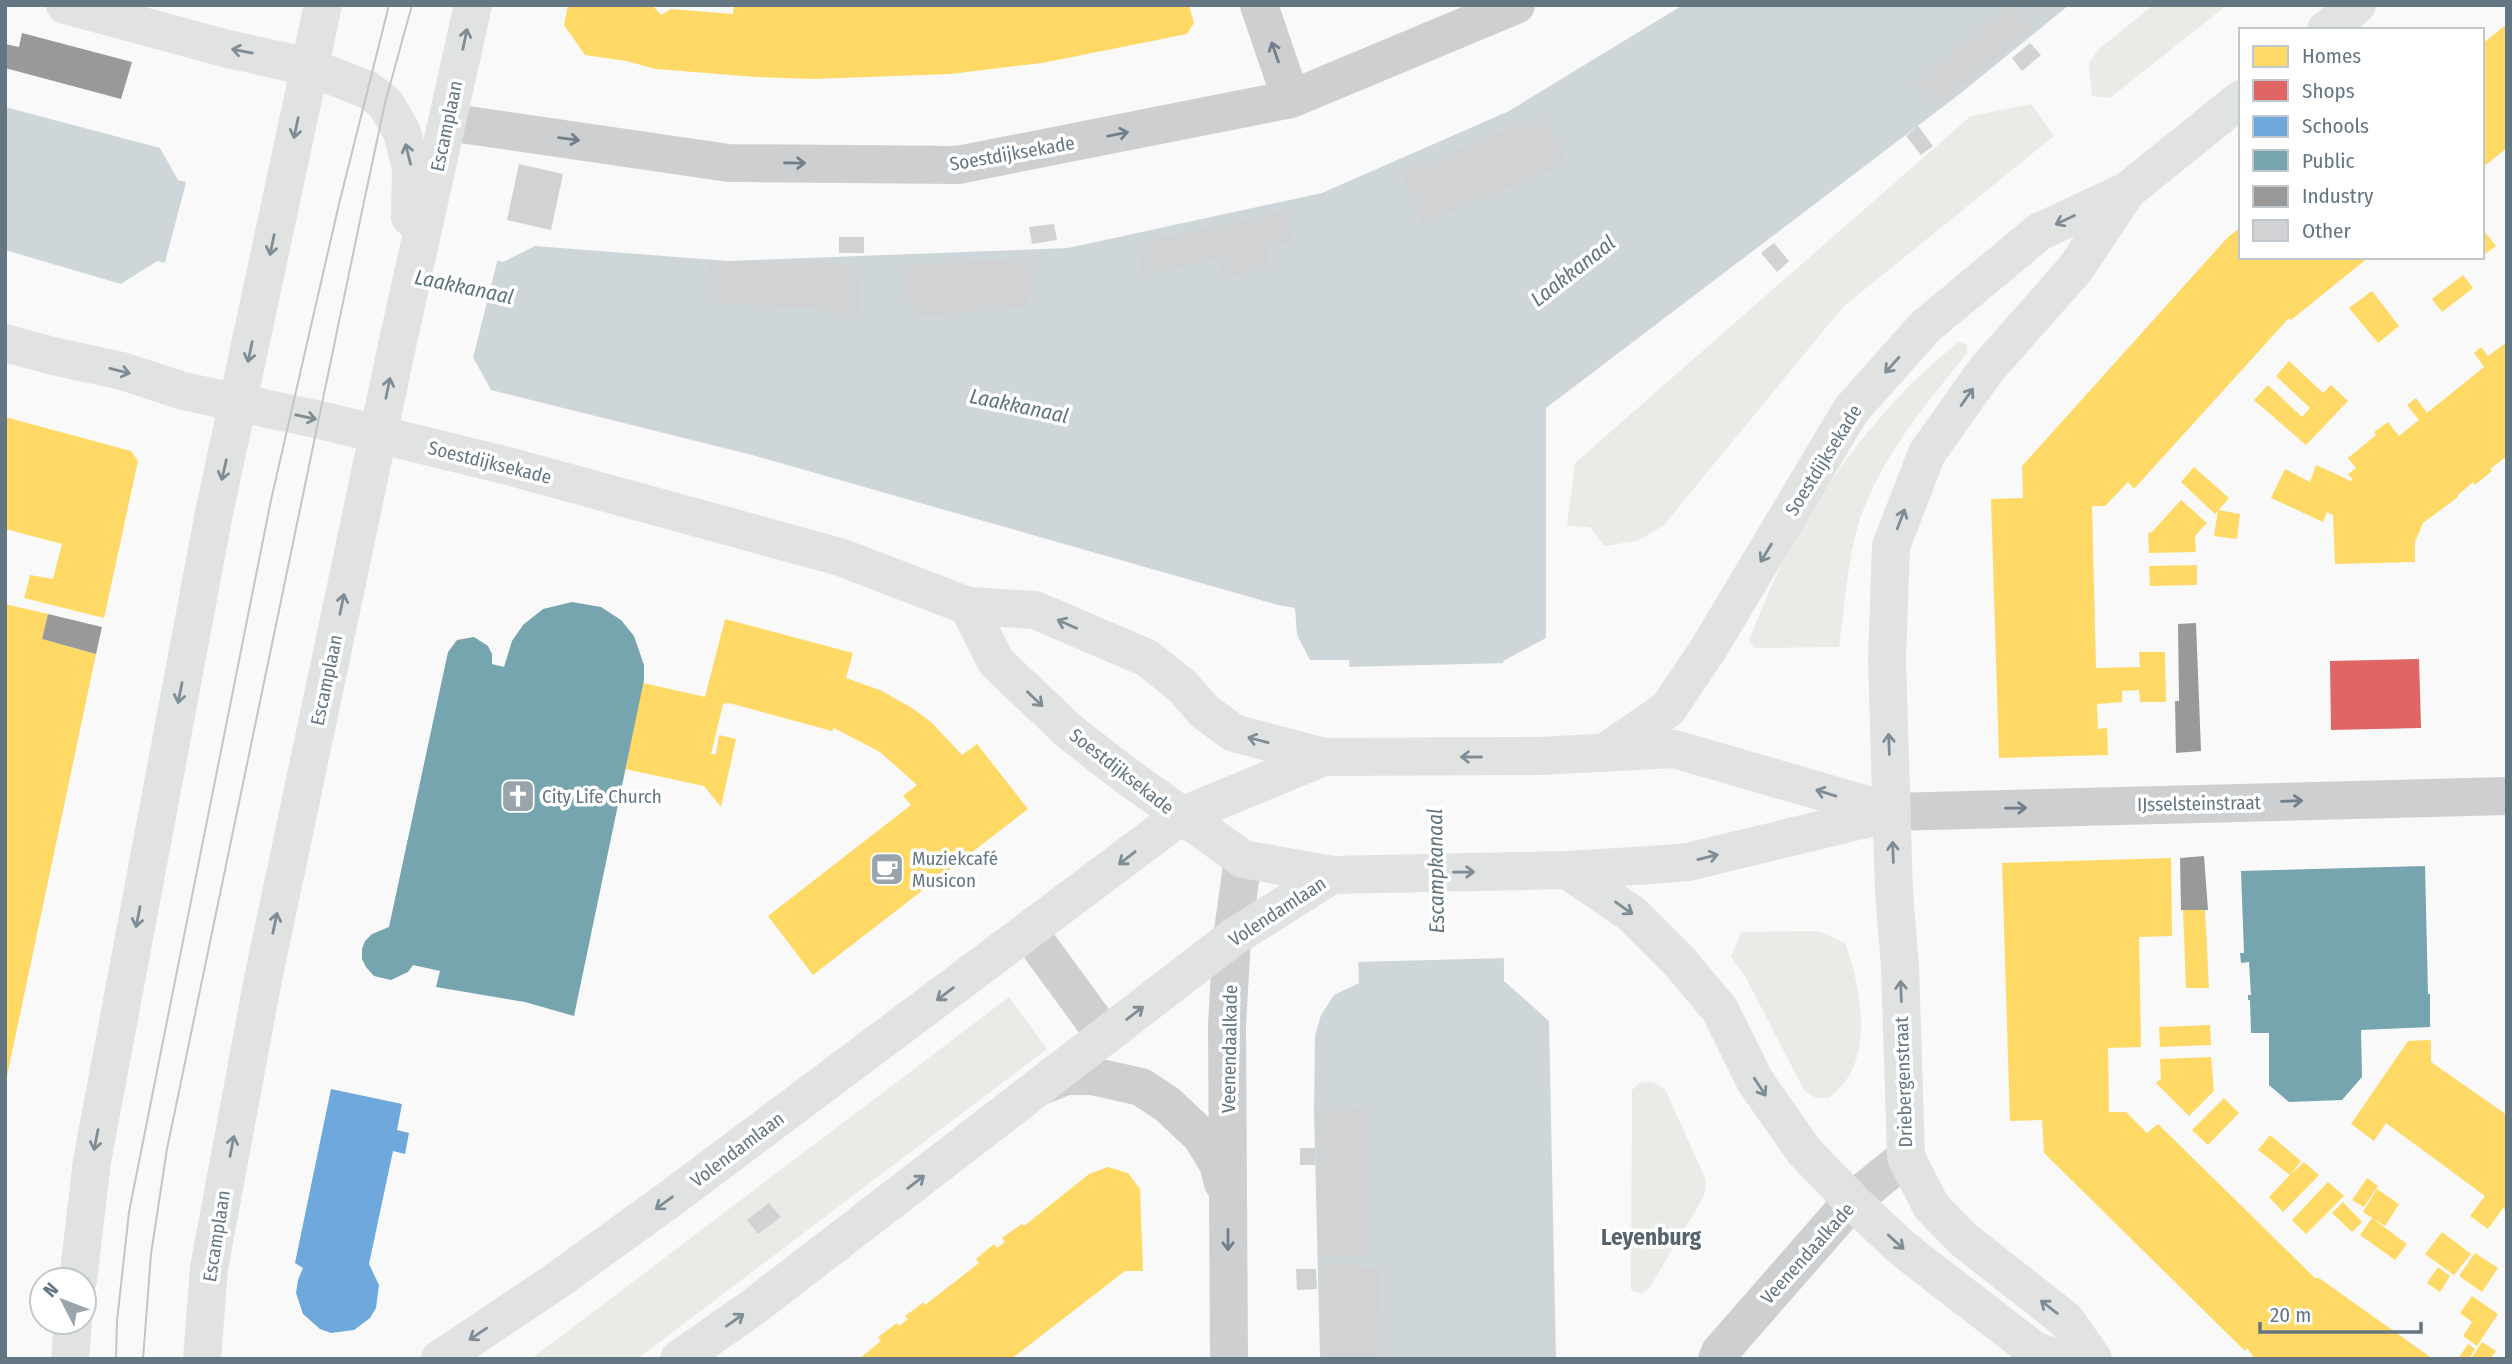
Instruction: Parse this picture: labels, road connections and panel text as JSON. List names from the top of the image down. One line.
{"streets":{"street":["Escamplaan","Soestdijksekade","IJsselsteinstraat","Volendamlaan","Veenendaalkade","Driebergenstraat"]},"crossings":[["Escamplaan","Soestdijksekade"],["Soestdijksekade","IJsselsteinstraat"],["Soestdijksekade","Volendamlaan"],["Soestdijksekade","Driebergenstraat"],["IJsselsteinstraat","Driebergenstraat"],["Volendamlaan","Veenendaalkade"],["Veenendaalkade","Driebergenstraat"]],"one_way":["IJsselsteinstraat"],"districts":["Leyenburg"],"water":["Laakkanaal","Escampkanaal"],"places":{"church":["City Life Church"],"cafe":["Muziekcafé Musicon"]},"legend":["Homes","Shops","Schools","Public","Industry","Other"],"scale_bar":"20 m","north":"top left"}
